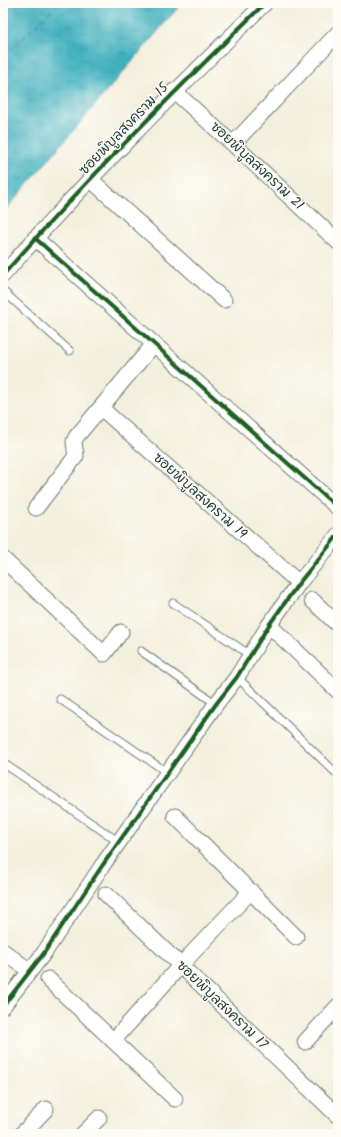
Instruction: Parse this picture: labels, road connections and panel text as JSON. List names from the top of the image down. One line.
{"streets":{"street":["ซอยพิบูลสงคราม 15","ซอยพิบูลสงคราม 21","ซอยพิบูลสงคราม 19","ซอยพิบูลสงคราม 17"]},"crossings":[["ซอยพิบูลสงคราม 15","ซอยพิบูลสงคราม 21"]]}
